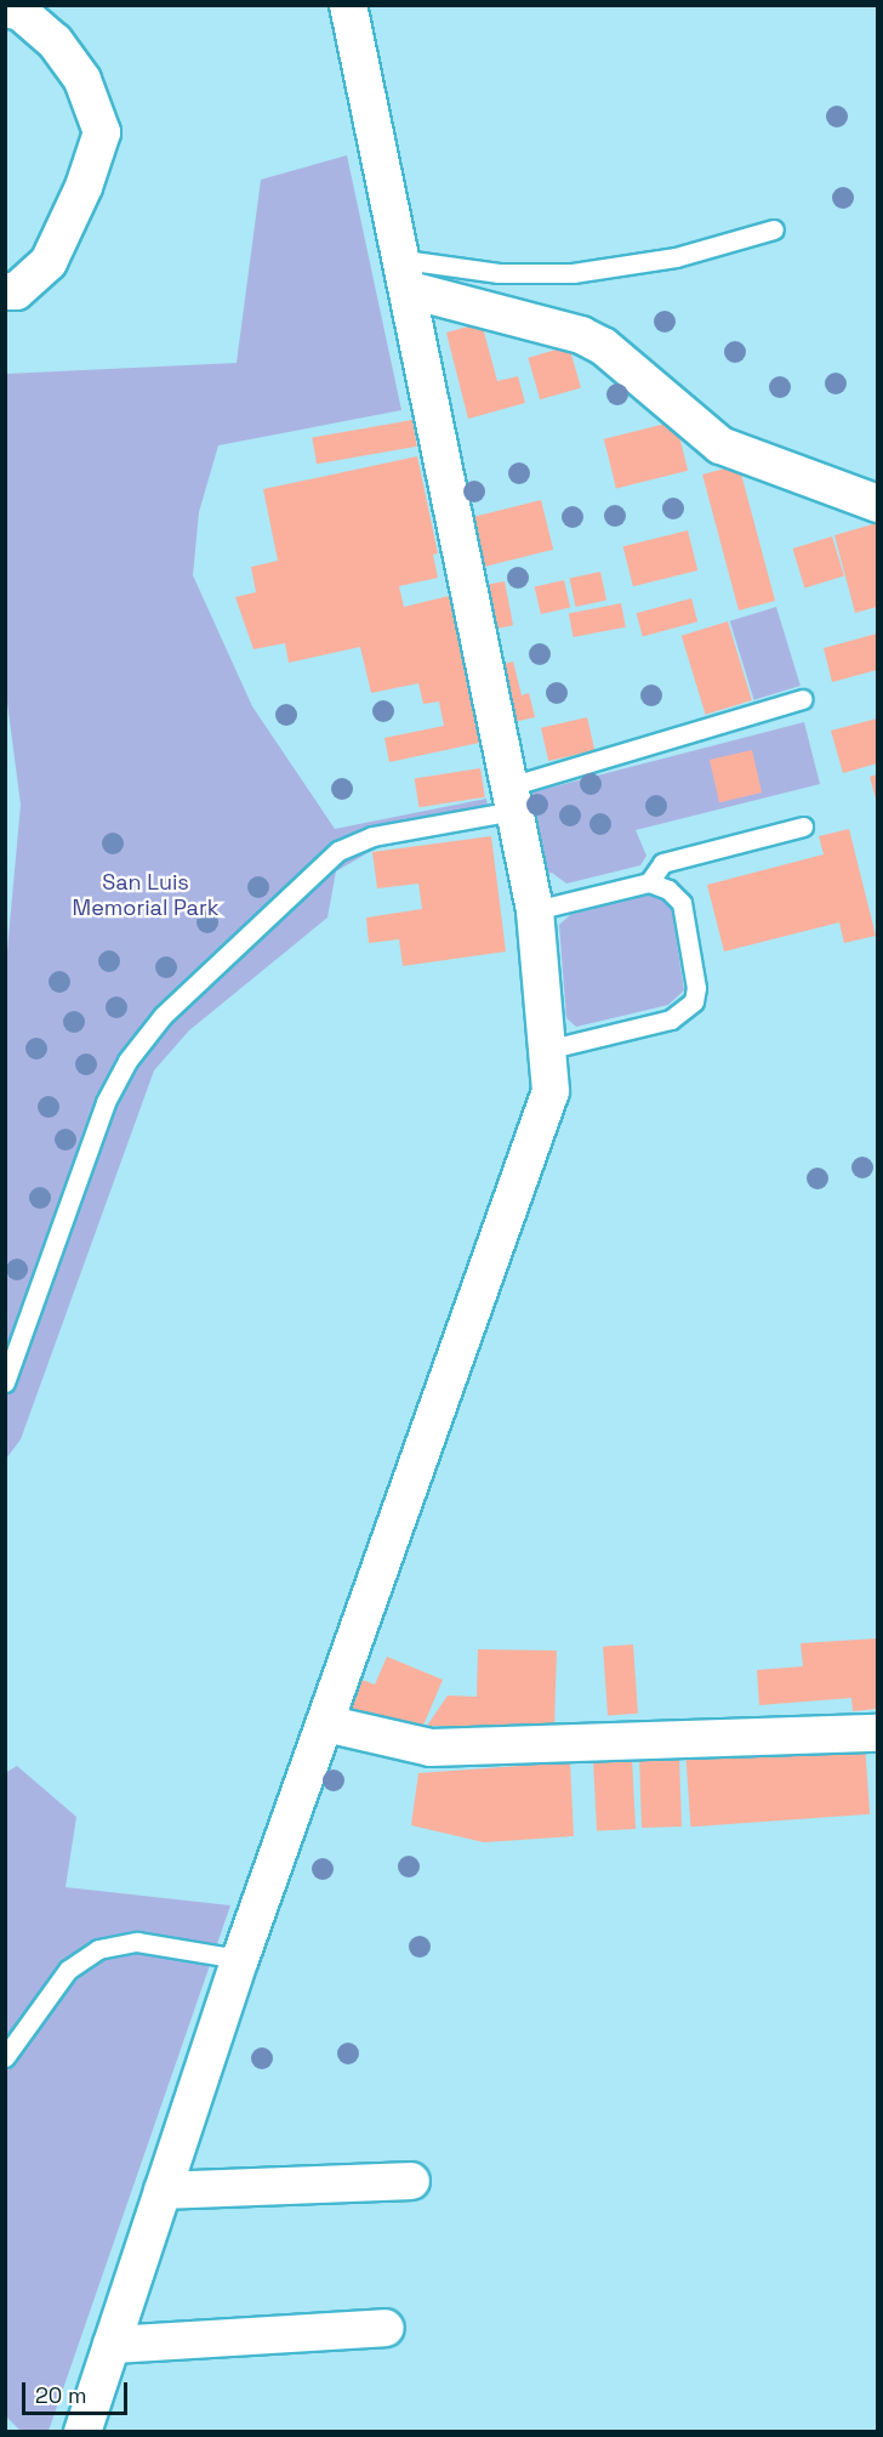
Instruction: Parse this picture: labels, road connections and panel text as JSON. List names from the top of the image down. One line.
{"parks":["San Luis Memorial Park"],"scale_bar":"20 m"}
